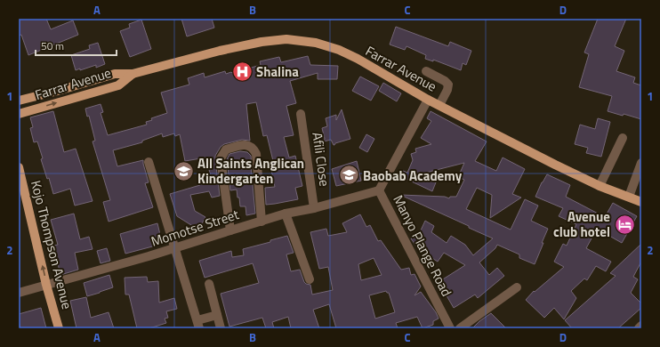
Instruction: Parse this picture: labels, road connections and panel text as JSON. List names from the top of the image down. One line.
{"streets":{"main road":["Farrar Avenue","Kojo Thompson Avenue"],"street":["Afili Close","Momotse Street","Manyo Plange Road"]},"crossings":[["Farrar Avenue","Manyo Plange Road"],["Afili Close","Momotse Street"],["Momotse Street","Kojo Thompson Avenue"],["Momotse Street","Manyo Plange Road"]],"one_way":["Kojo Thompson Avenue"],"places":{"hospital":["Shalina"],"school or university":["All Saints Anglican Kindergarten","Baobab Academy"],"hotel":["Avenue club hotel"]},"scale_bar":"50 m","grid":{"columns":["A","B","C","D"],"rows":["1","2"]}}
